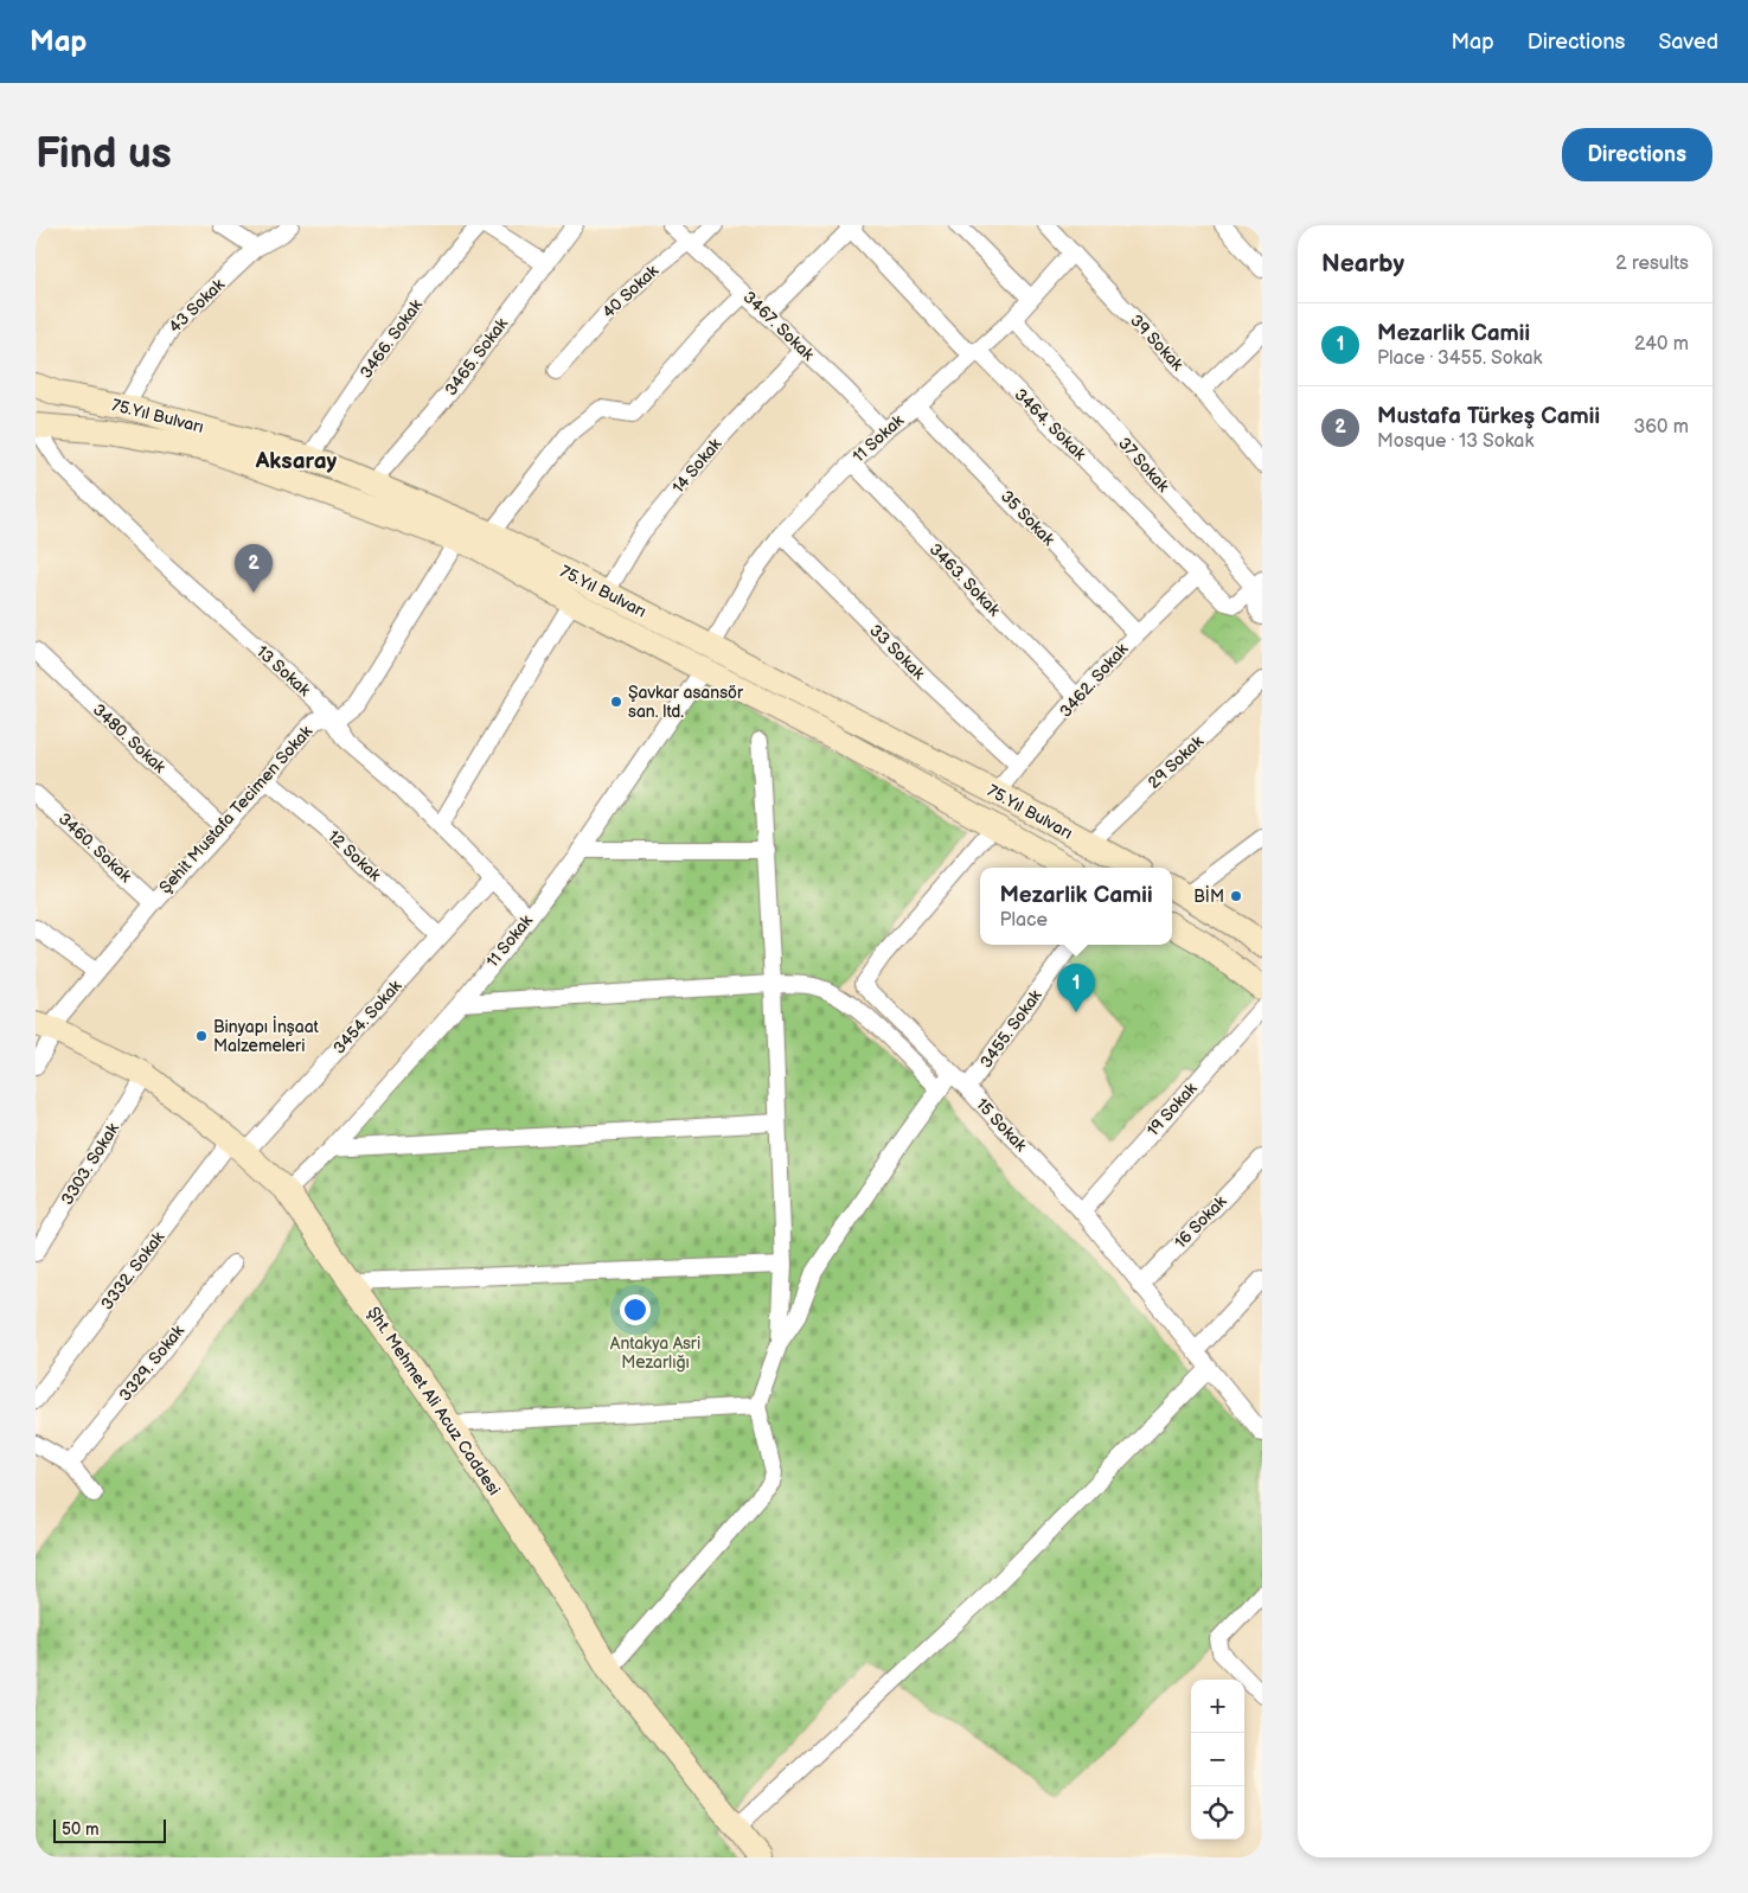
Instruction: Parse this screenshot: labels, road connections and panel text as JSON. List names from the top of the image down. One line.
{"streets":{"main road":["75.Yıl Bulvarı","Şht. Mehmet Ali Acuz Caddesi"],"street":["40 Sokak","43 Sokak","3467. Sokak","3466. Sokak","39 Sokak","3465. Sokak","3464. Sokak","11 Sokak","37 Sokak","14 Sokak","35 Sokak","3463. Sokak","33 Sokak","13 Sokak","3462. Sokak","3480. Sokak","29 Sokak","Şehit Mustafa Tecimen Sokak","3460. Sokak","12 Sokak","3454. Sokak","3455. Sokak","19 Sokak","15 Sokak","3303. Sokak","16 Sokak","3332. Sokak","3329. Sokak"]},"crossings":[["40 Sokak","3467. Sokak"],["43 Sokak","75.Yıl Bulvarı"],["3467. Sokak","11 Sokak"],["3467. Sokak","14 Sokak"],["3466. Sokak","75.Yıl Bulvarı"],["39 Sokak","11 Sokak"],["3465. Sokak","75.Yıl Bulvarı"],["75.Yıl Bulvarı","11 Sokak"],["75.Yıl Bulvarı","14 Sokak"],["75.Yıl Bulvarı","13 Sokak"],["75.Yıl Bulvarı","3462. Sokak"],["75.Yıl Bulvarı","29 Sokak"],["75.Yıl Bulvarı","Şehit Mustafa Tecimen Sokak"],["75.Yıl Bulvarı","15 Sokak"],["3464. Sokak","11 Sokak"],["3464. Sokak","37 Sokak"],["3464. Sokak","3462. Sokak"],["11 Sokak","37 Sokak"],["11 Sokak","35 Sokak"],["11 Sokak","3463. Sokak"],["11 Sokak","33 Sokak"],["11 Sokak","13 Sokak"],["11 Sokak","Şht. Mehmet Ali Acuz Caddesi"],["35 Sokak","3462. Sokak"],["3463. Sokak","3462. Sokak"],["33 Sokak","3462. Sokak"],["13 Sokak","Şehit Mustafa Tecimen Sokak"],["13 Sokak","3454. Sokak"],["3480. Sokak","Şehit Mustafa Tecimen Sokak"],["Şehit Mustafa Tecimen Sokak","3460. Sokak"],["Şehit Mustafa Tecimen Sokak","12 Sokak"],["Şehit Mustafa Tecimen Sokak","Şht. Mehmet Ali Acuz Caddesi"],["12 Sokak","3454. Sokak"],["3454. Sokak","3332. Sokak"],["3454. Sokak","Şht. Mehmet Ali Acuz Caddesi"],["3455. Sokak","15 Sokak"],["19 Sokak","15 Sokak"],["15 Sokak","16 Sokak"],["3303. Sokak","Şht. Mehmet Ali Acuz Caddesi"],["3332. Sokak","Şht. Mehmet Ali Acuz Caddesi"]],"districts":["Aksaray"],"parks":["Antakya Asri Mezarlığı"],"places":["Şavkar asansör san. ltd.","BİM","Binyapı İnşaat Malzemeleri"],"scale_bar":"50 m","page":{"header":"Map","nav":["Map","Directions","Saved"],"buttons":"Directions","title":"Find us","heading":["Nearby","2 results"],"list":[{"mark":"1","name":"Mezarlik Camii","note":"Place · 3455. Sokak","value":"240 m"},{"mark":"2","name":"Mustafa Türkeş Camii","note":"Mosque · 13 Sokak","value":"360 m"}],"pins":["2","1"],"popup":["Mezarlik Camii","Place"],"map_buttons":["+","−"],"scale":"50 m"}}
